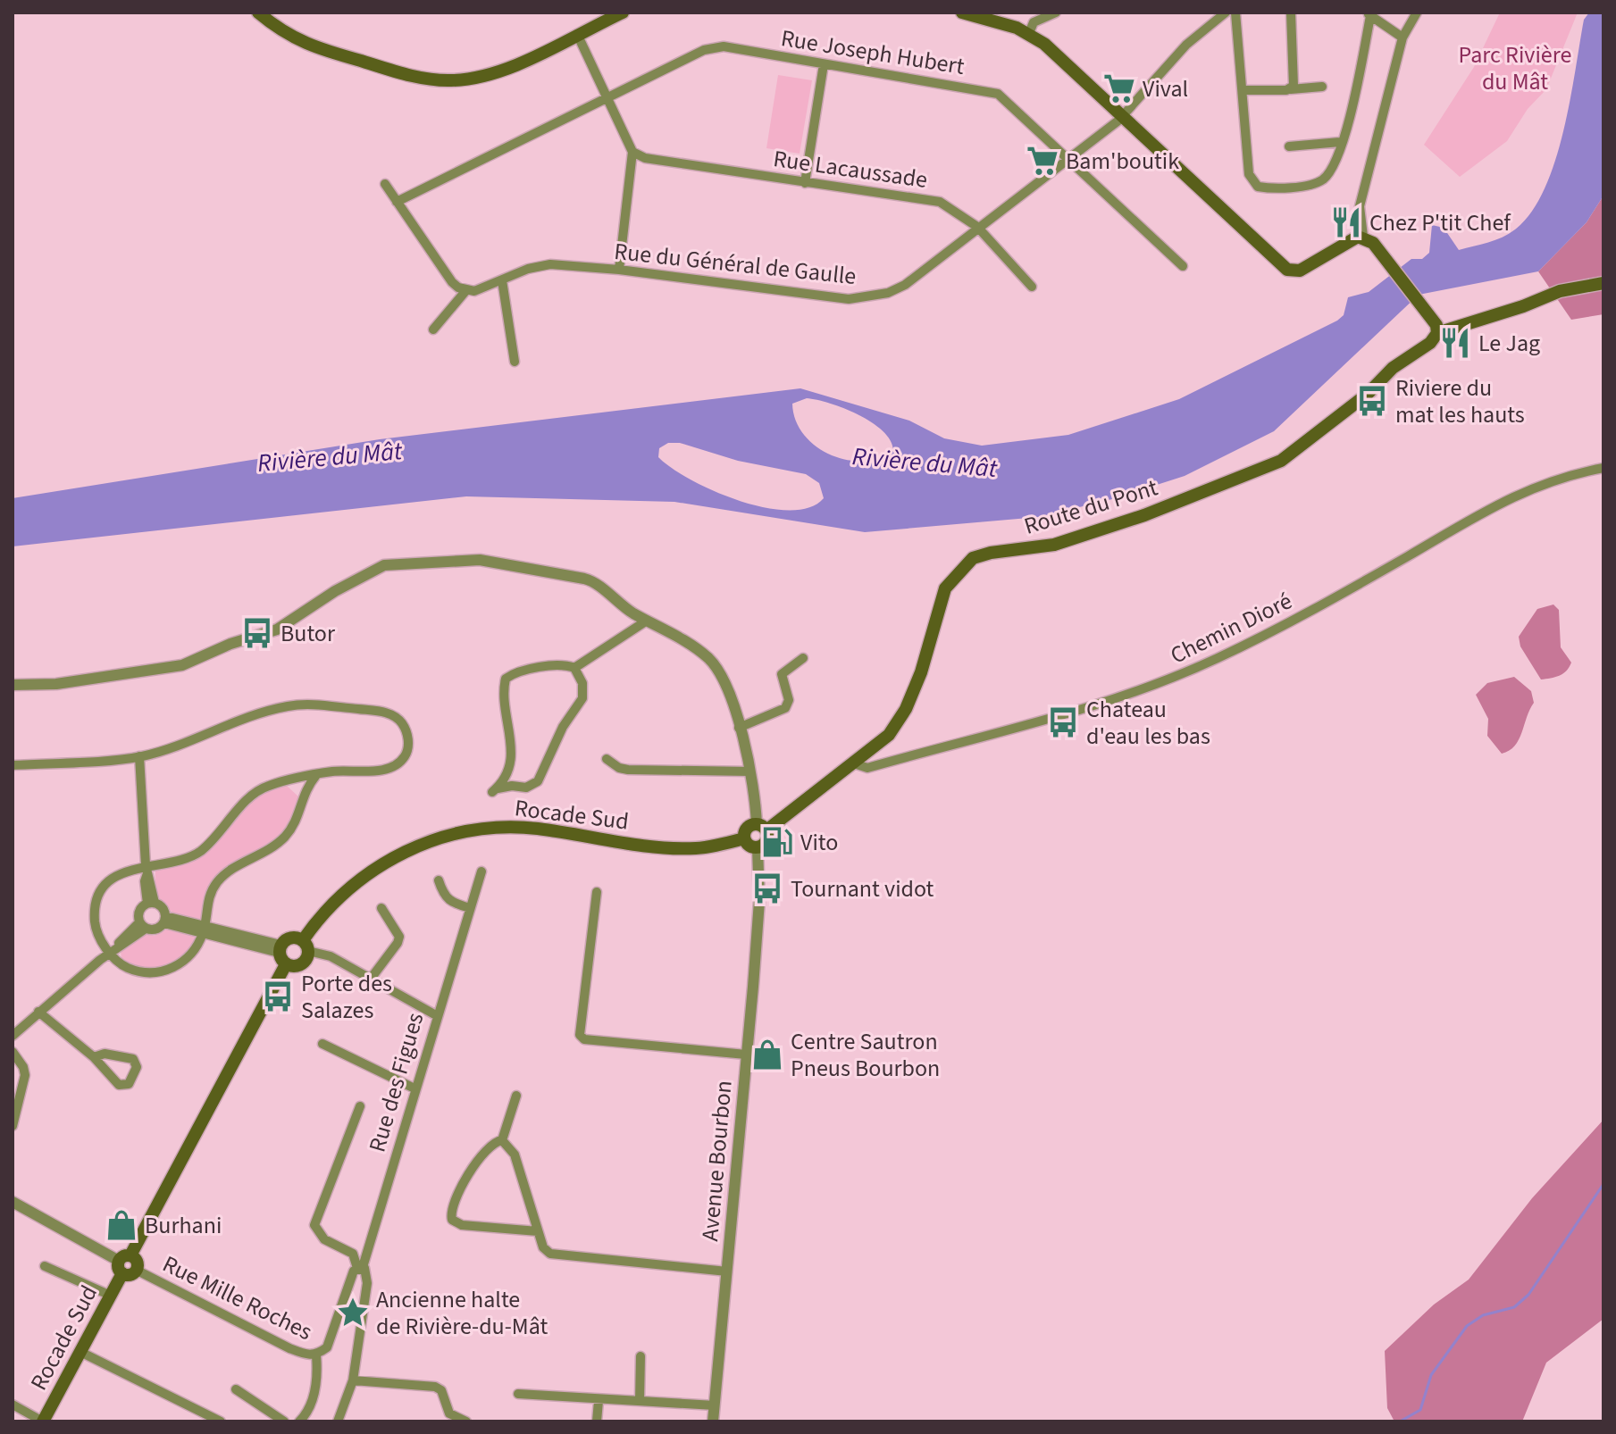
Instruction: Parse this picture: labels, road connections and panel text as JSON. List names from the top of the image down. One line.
{"streets":{"main road":["Route du Pont","Rocade Sud"],"street":["Rue Joseph Hubert","Rue Lacaussade","Rue du Général de Gaulle","Chemin Dioré","Rue des Figues","Avenue Bourbon","Rue Mille Roches"]},"crossings":[["Rue Joseph Hubert","Rue du Général de Gaulle"],["Rue Lacaussade","Rue du Général de Gaulle"],["Route du Pont","Chemin Dioré"],["Route du Pont","Rocade Sud"],["Route du Pont","Avenue Bourbon"],["Rocade Sud","Avenue Bourbon"],["Rue des Figues","Rue Mille Roches"]],"water":["Rivière du Mât"],"parks":["Parc Rivière du Mât"],"places":{"supermarket":["Vival","Bam'boutik"],"restaurant":["Chez P'tit Chef","Le Jag"],"bus stop":["Riviere du mat les hauts","Butor","Chateau d'eau les bas","Tournant vidot","Porte des Salazes"],"fuel station":["Vito"],"shop":["Centre Sautron Pneus Bourbon","Burhani"],"place":["Ancienne halte de Rivière-du-Mât"]}}
